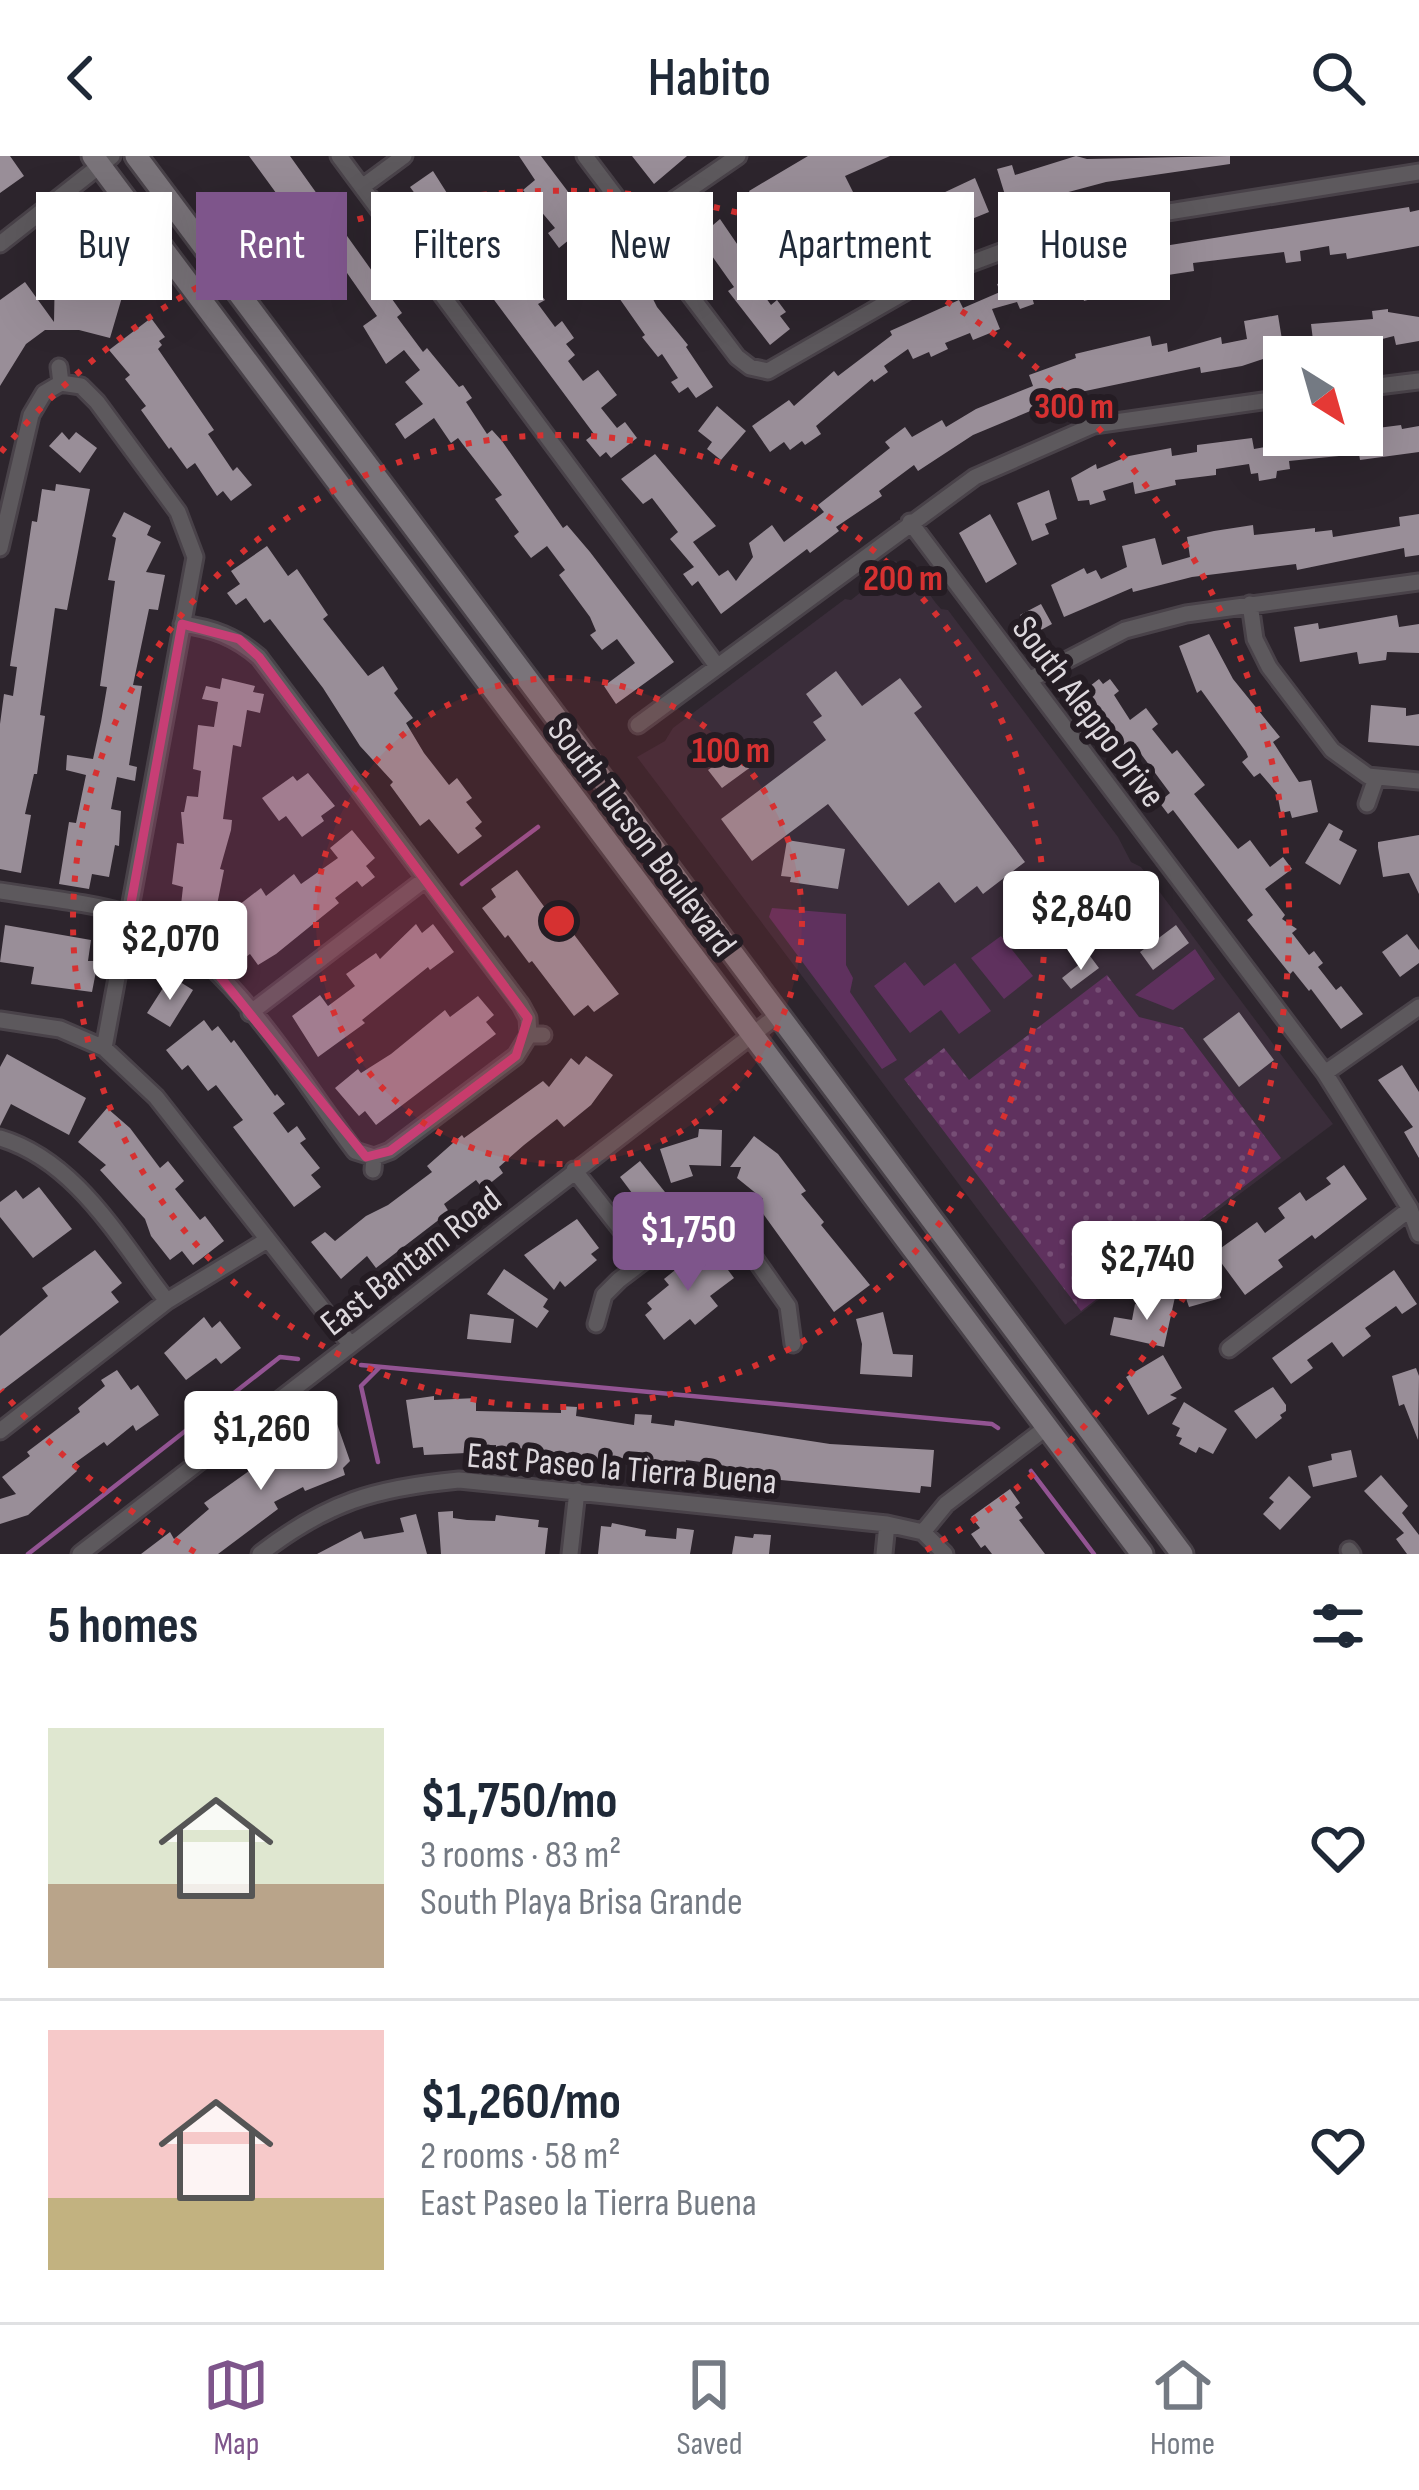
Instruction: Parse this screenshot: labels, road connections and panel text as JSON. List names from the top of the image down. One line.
{"streets":{"main road":["South Tucson Boulevard"],"street":["South Aleppo Drive","East Bantam Road","East Paseo la Tierra Buena"]},"crossings":[["South Tucson Boulevard","East Bantam Road"]],"north":"bottom right","page":{"header":"Habito","chip":["Buy","Rent","Filters","New","Apartment","House"],"price":["$2,840","$2,070","$1,750","$2,740","$1,260"],"heading":"5 homes","list":[{"name":"$1,750/mo","note":"3 rooms · 83 m² · South Playa Brisa Grande"},{"name":"$1,260/mo","note":"2 rooms · 58 m² · East Paseo la Tierra Buena"}],"tabs":["Map","Saved","Home"]},"rings":["300 m","200 m","100 m"]}
